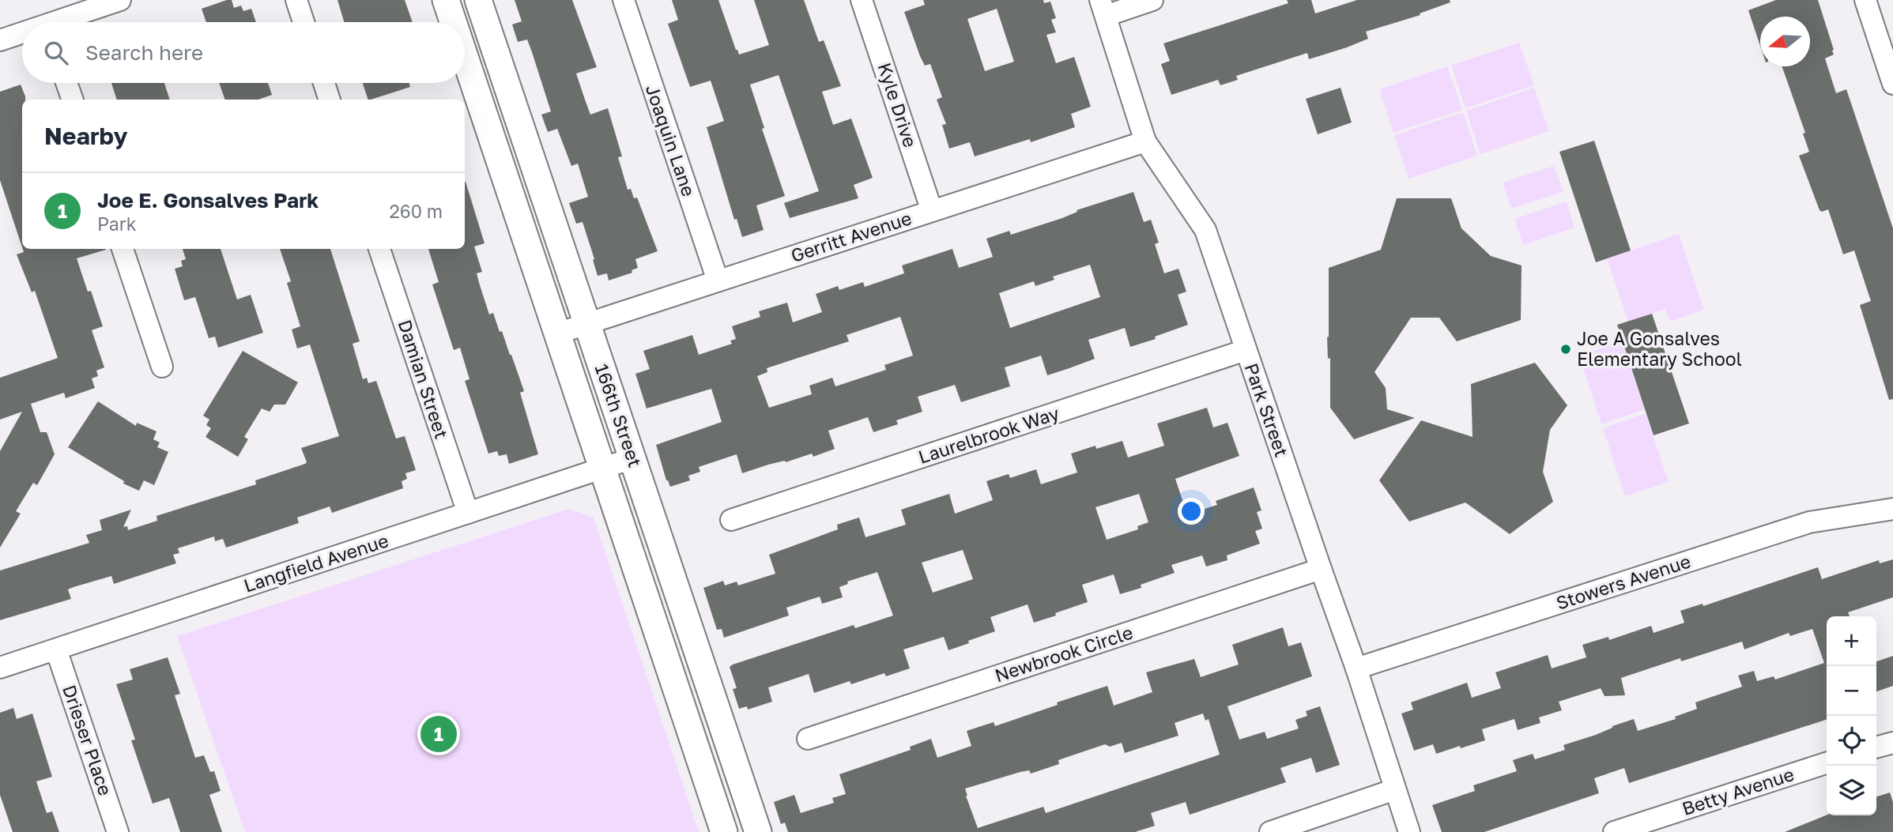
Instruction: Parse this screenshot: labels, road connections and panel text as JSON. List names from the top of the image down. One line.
{"streets":{"street":["Kyle Drive","Joaquin Lane","Gerritt Avenue","Damian Street","Park Street","166th Street","Laurelbrook Way","Langfield Avenue","Stowers Avenue","Newbrook Circle","Drieser Place","Betty Avenue"]},"crossings":[["Kyle Drive","Gerritt Avenue"],["Joaquin Lane","Gerritt Avenue"],["Gerritt Avenue","Park Street"],["Gerritt Avenue","166th Street"],["Damian Street","Langfield Avenue"],["Park Street","Laurelbrook Way"],["Park Street","Stowers Avenue"],["Park Street","Newbrook Circle"],["166th Street","Langfield Avenue"],["Langfield Avenue","Drieser Place"]],"places":["Joe A Gonsalves Elementary School"],"north":"left","page":{"search":"Search here","heading":"Nearby","list":[{"mark":"1","name":"Joe E. Gonsalves Park","note":"Park","value":"260 m"}],"map_buttons":["+","−"],"pins":"1"}}
